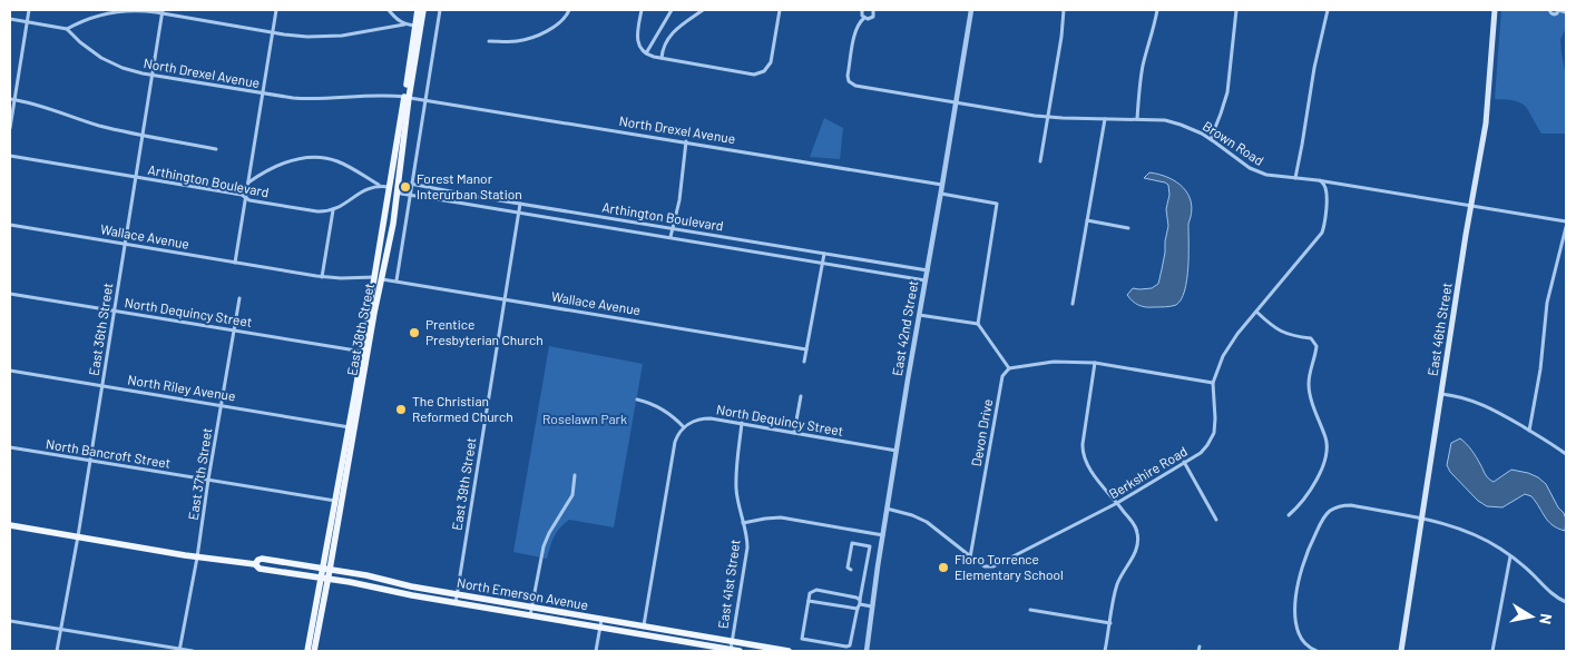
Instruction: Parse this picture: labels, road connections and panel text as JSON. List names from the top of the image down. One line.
{"streets":{"main road":["East 38th Street","East 46th Street","North Emerson Avenue"],"street":["North Drexel Avenue","Brown Road","Arthington Boulevard","Wallace Avenue","North Dequincy Street","East 42nd Street","East 36th Street","North Riley Avenue","Devon Drive","North Bancroft Street","Berkshire Road","East 37th Street","East 39th Street","East 41st Street"]},"crossings":[["North Drexel Avenue","East 42nd Street"],["North Drexel Avenue","East 36th Street"],["North Drexel Avenue","East 38th Street"],["Brown Road","East 42nd Street"],["Brown Road","East 46th Street"],["Brown Road","Berkshire Road"],["Arthington Boulevard","East 42nd Street"],["Arthington Boulevard","East 36th Street"],["Arthington Boulevard","East 38th Street"],["Arthington Boulevard","East 39th Street"],["Wallace Avenue","East 36th Street"],["Wallace Avenue","East 38th Street"],["Wallace Avenue","East 39th Street"],["North Dequincy Street","East 42nd Street"],["North Dequincy Street","East 36th Street"],["North Dequincy Street","East 38th Street"],["North Dequincy Street","East 37th Street"],["North Dequincy Street","East 41st Street"],["East 42nd Street","Berkshire Road"],["East 36th Street","North Riley Avenue"],["East 36th Street","North Bancroft Street"],["East 36th Street","North Emerson Avenue"],["East 38th Street","North Riley Avenue"],["East 38th Street","North Bancroft Street"],["East 38th Street","North Emerson Avenue"],["North Riley Avenue","East 37th Street"],["Devon Drive","Berkshire Road"],["North Bancroft Street","East 37th Street"],["East 37th Street","North Emerson Avenue"],["East 39th Street","North Emerson Avenue"],["East 41st Street","North Emerson Avenue"]],"parks":["Roselawn Park"],"places":["Forest Manor Interurban Station","Prentice Presbyterian Church","The Christian Reformed Church","Floro Torrence Elementary School"],"north":"right"}
